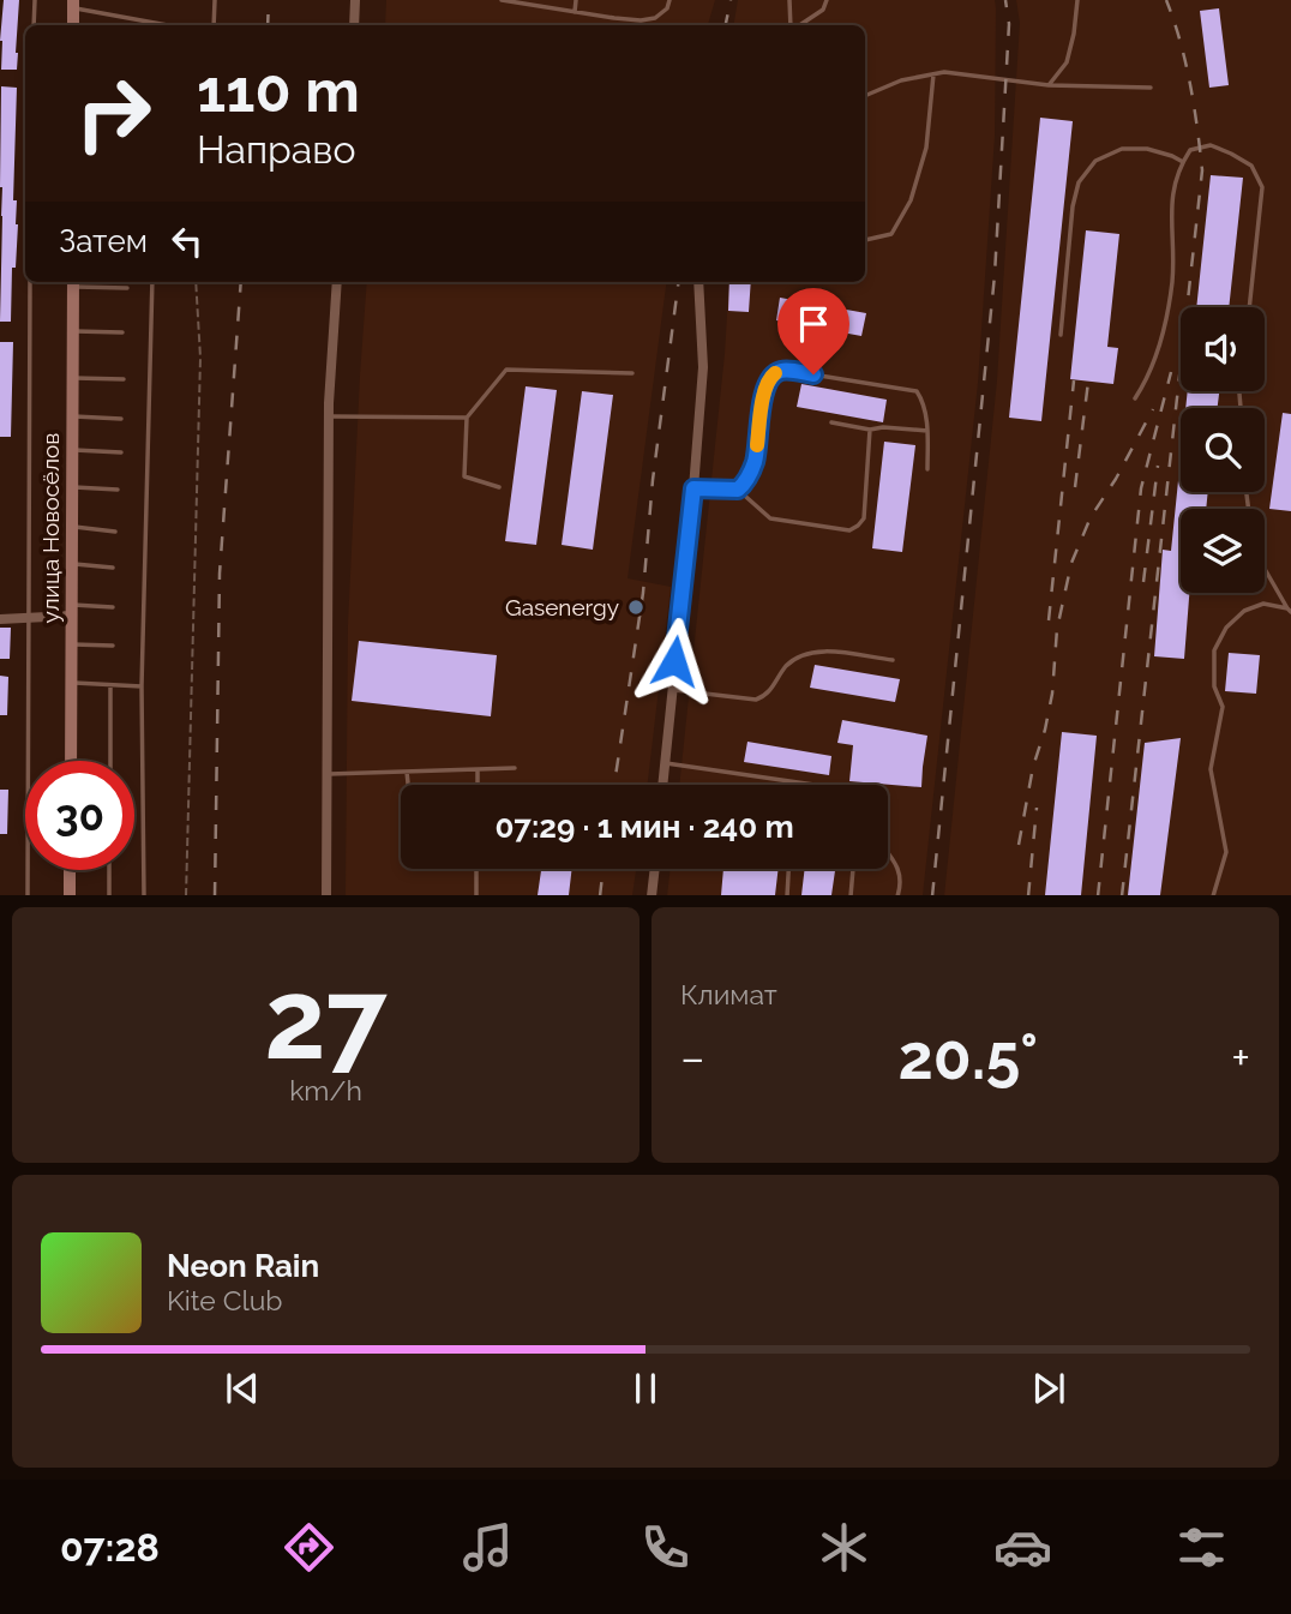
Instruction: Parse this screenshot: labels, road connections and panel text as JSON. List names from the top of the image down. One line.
{"streets":{"street":["улица Новосёлов"]},"places":["Gasenergy"],"page":{"turn":["110 m","Направо"],"then":"Затем","limit":"30","trip":"07:29 · 1 мин · 240 m","tile":[["27","km/h"],"Климат"],"heat":["−","20.5°","+"],"song":["Neon Rain","Kite Club"],"tabs":"07:28"}}
